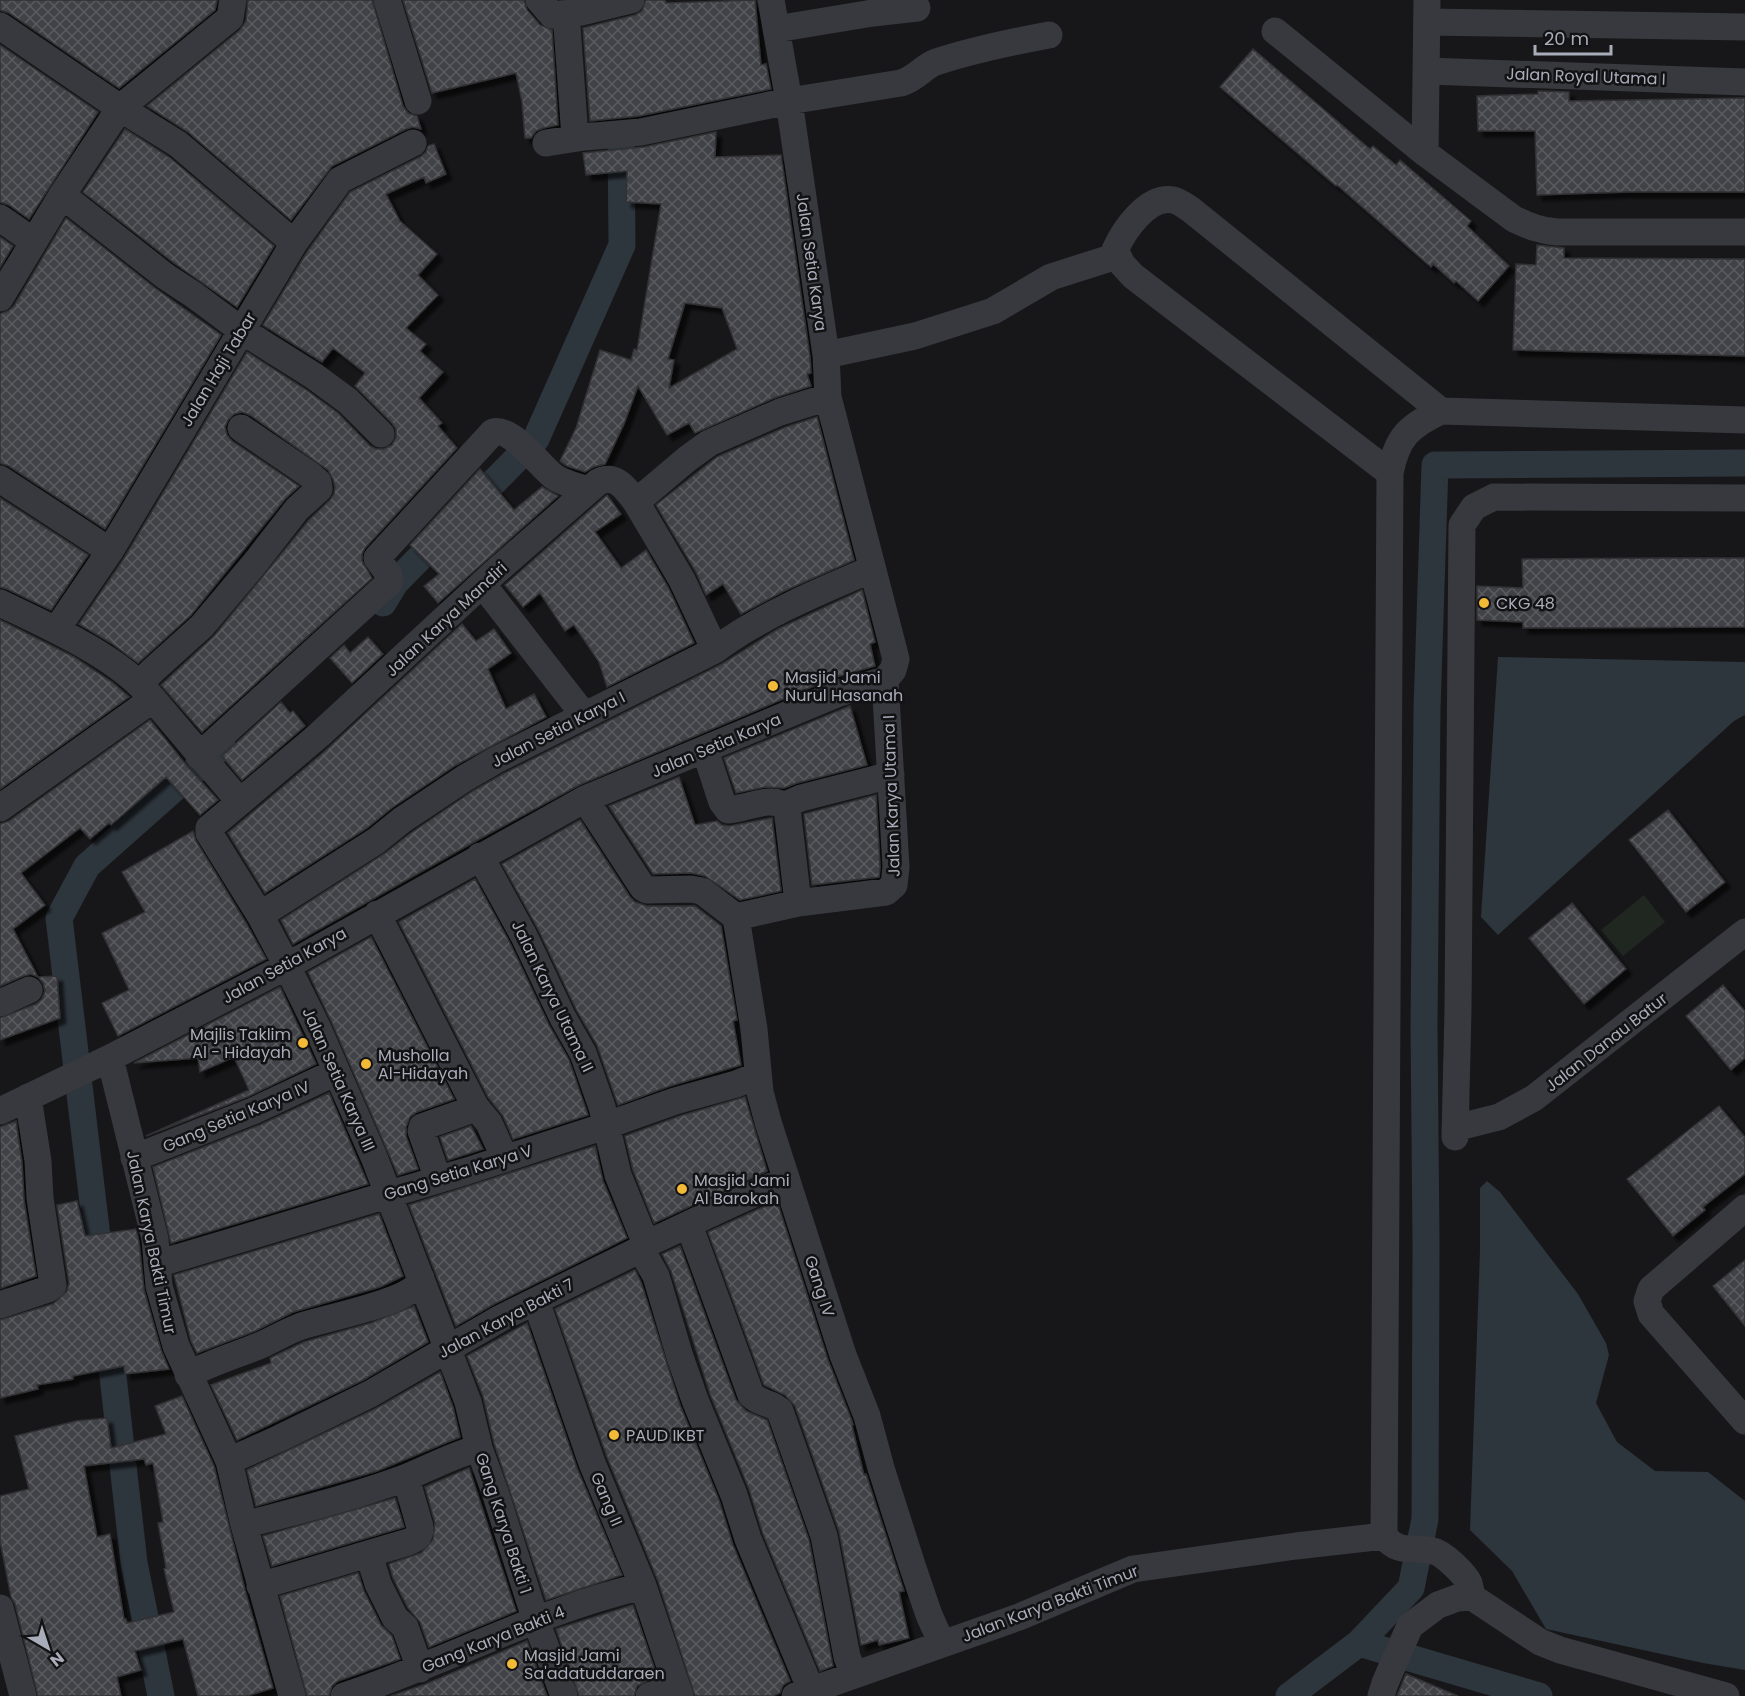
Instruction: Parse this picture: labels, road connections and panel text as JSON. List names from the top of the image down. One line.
{"streets":{"street":["Jalan Royal Utama I","Jalan Setia Karya","Jalan Haji Tabar","Jalan Karya Mandiri","Jalan Setia Karya I","Jalan Karya Utama I","Jalan Karya Utama II","Jalan Danau Batur","Jalan Setia Karya III","Gang Setia Karya IV","Gang Setia Karya V","Jalan Karya Bakti Timur","Gang IV","Jalan Karya Bakti 7","Gang II","Gang Karya Bakti 1","Gang Karya Bakti 4"]},"crossings":[["Jalan Setia Karya","Jalan Karya Mandiri"],["Jalan Setia Karya","Jalan Setia Karya I"],["Jalan Setia Karya","Jalan Karya Utama I"],["Jalan Setia Karya","Jalan Karya Utama II"],["Jalan Setia Karya","Jalan Setia Karya III"],["Jalan Setia Karya","Jalan Karya Bakti Timur"],["Jalan Karya Mandiri","Jalan Setia Karya I"],["Jalan Karya Mandiri","Jalan Setia Karya III"],["Jalan Karya Utama II","Gang Setia Karya V"],["Jalan Karya Utama II","Jalan Karya Bakti Timur"],["Jalan Karya Utama II","Jalan Karya Bakti 7"],["Jalan Setia Karya III","Gang Setia Karya IV"],["Jalan Setia Karya III","Gang Setia Karya V"],["Jalan Setia Karya III","Gang Karya Bakti 1"],["Gang Setia Karya IV","Jalan Karya Bakti Timur"],["Gang Setia Karya V","Jalan Karya Bakti Timur"],["Gang Setia Karya V","Gang IV"],["Jalan Karya Bakti Timur","Gang IV"],["Jalan Karya Bakti Timur","Jalan Karya Bakti 7"],["Gang IV","Jalan Karya Bakti 7"],["Jalan Karya Bakti 7","Gang II"],["Jalan Karya Bakti 7","Gang Karya Bakti 1"],["Gang II","Gang Karya Bakti 4"],["Gang Karya Bakti 1","Gang Karya Bakti 4"]],"places":["CKG 48","Masjid Jami Nurul Hasanah","Majlis Taklim Al - Hidayah","Musholla Al-Hidayah","Masjid Jami Al Barokah","PAUD IKBT","Masjid Jami Sa'adatuddaraen"],"scale_bar":"20 m","north":"bottom right"}
